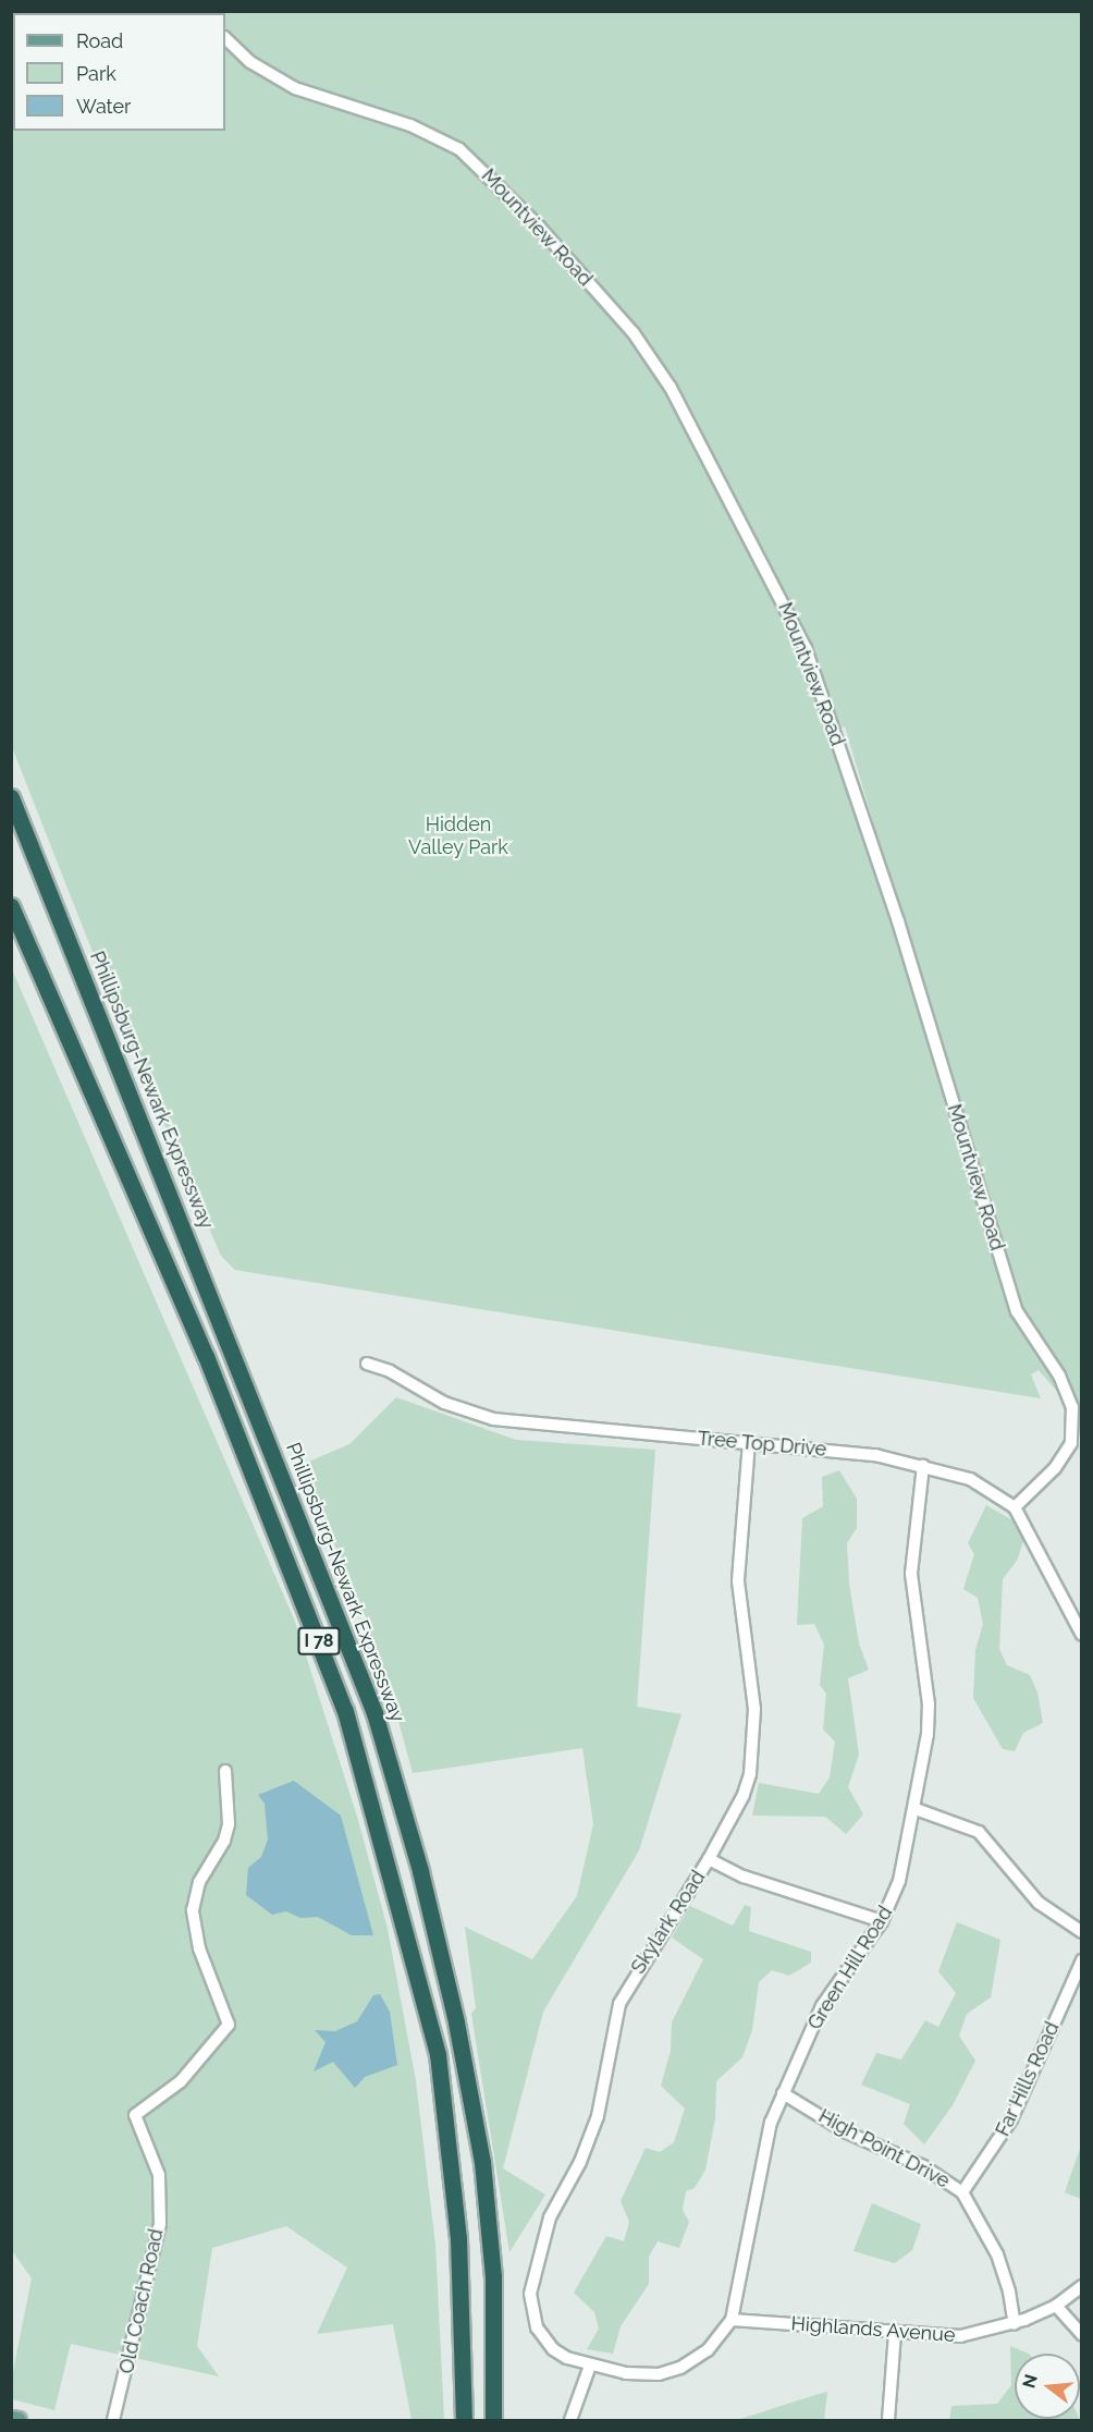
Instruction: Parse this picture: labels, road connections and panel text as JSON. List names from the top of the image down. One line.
{"streets":{"highway":["Phillipsburg-Newark Expressway","I 78"],"street":["Mountview Road","Tree Top Drive","Skylark Road","Green Hill Road","Far Hills Road","High Point Drive","Old Coach Road","Highlands Avenue"]},"crossings":[["Mountview Road","Tree Top Drive"],["Tree Top Drive","Skylark Road"],["Tree Top Drive","Green Hill Road"],["Skylark Road","Green Hill Road"],["Green Hill Road","High Point Drive"],["Green Hill Road","Highlands Avenue"],["Far Hills Road","High Point Drive"],["High Point Drive","Highlands Avenue"]],"parks":["Hidden Valley Park"],"legend":["Road","Park","Water"],"north":"left"}
